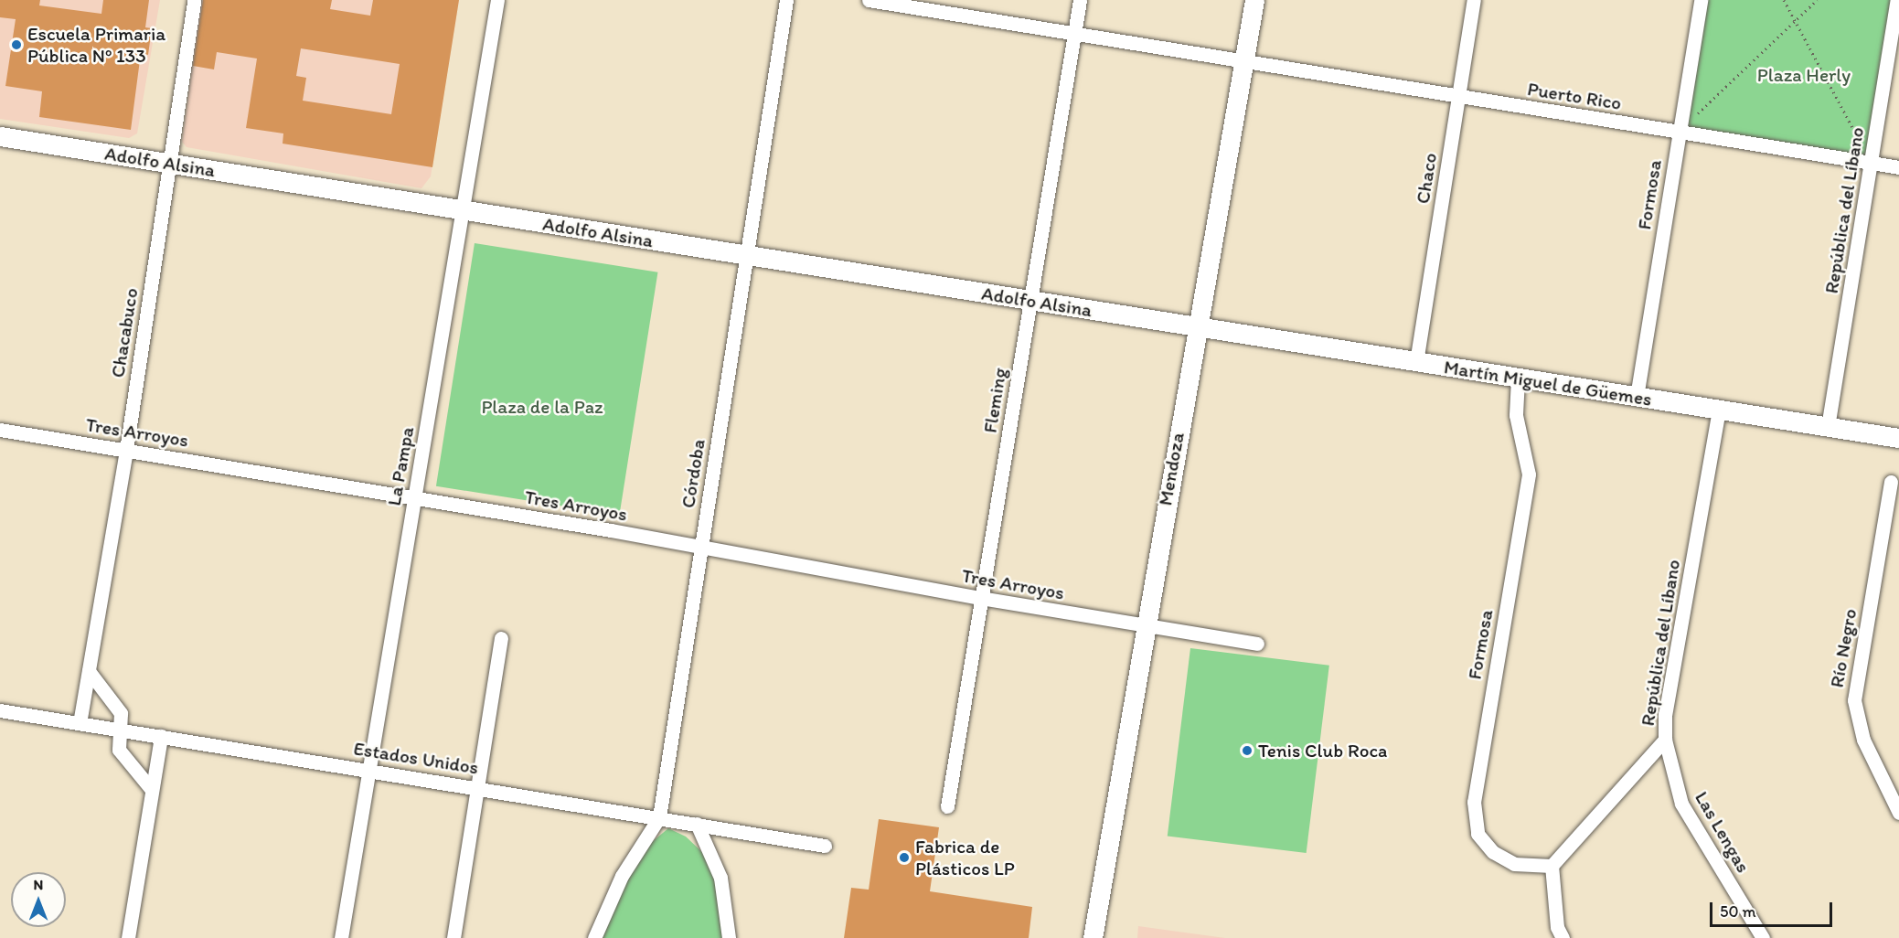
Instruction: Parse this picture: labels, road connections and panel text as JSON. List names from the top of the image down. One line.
{"streets":{"main road":["Adolfo Alsina","Martín Miguel de Güemes","Mendoza"],"street":["Puerto Rico","Chaco","Formosa","República del Líbano","Chacabuco","Fleming","Tres Arroyos","La Pampa","Córdoba","Río Negro","Estados Unidos","Las Lengas"]},"crossings":[["Puerto Rico","Chaco"],["Puerto Rico","Formosa"],["Puerto Rico","República del Líbano"],["Puerto Rico","Fleming"],["Puerto Rico","Mendoza"],["Adolfo Alsina","Chacabuco"],["Adolfo Alsina","Martín Miguel de Güemes"],["Adolfo Alsina","Fleming"],["Adolfo Alsina","La Pampa"],["Adolfo Alsina","Mendoza"],["Adolfo Alsina","Córdoba"],["Chaco","Martín Miguel de Güemes"],["Formosa","República del Líbano"],["Formosa","Martín Miguel de Güemes"],["República del Líbano","Martín Miguel de Güemes"],["República del Líbano","Las Lengas"],["Chacabuco","Tres Arroyos"],["Chacabuco","Estados Unidos"],["Martín Miguel de Güemes","Mendoza"],["Fleming","Tres Arroyos"],["Tres Arroyos","La Pampa"],["Tres Arroyos","Mendoza"],["Tres Arroyos","Córdoba"],["La Pampa","Estados Unidos"],["Córdoba","Estados Unidos"]],"parks":["Plaza Herly","Plaza de la Paz"],"places":["Escuela Primaria Pública Nº 133","Tenis Club Roca","Fabrica de Plásticos LP"],"scale_bar":"50 m","north":"top"}
